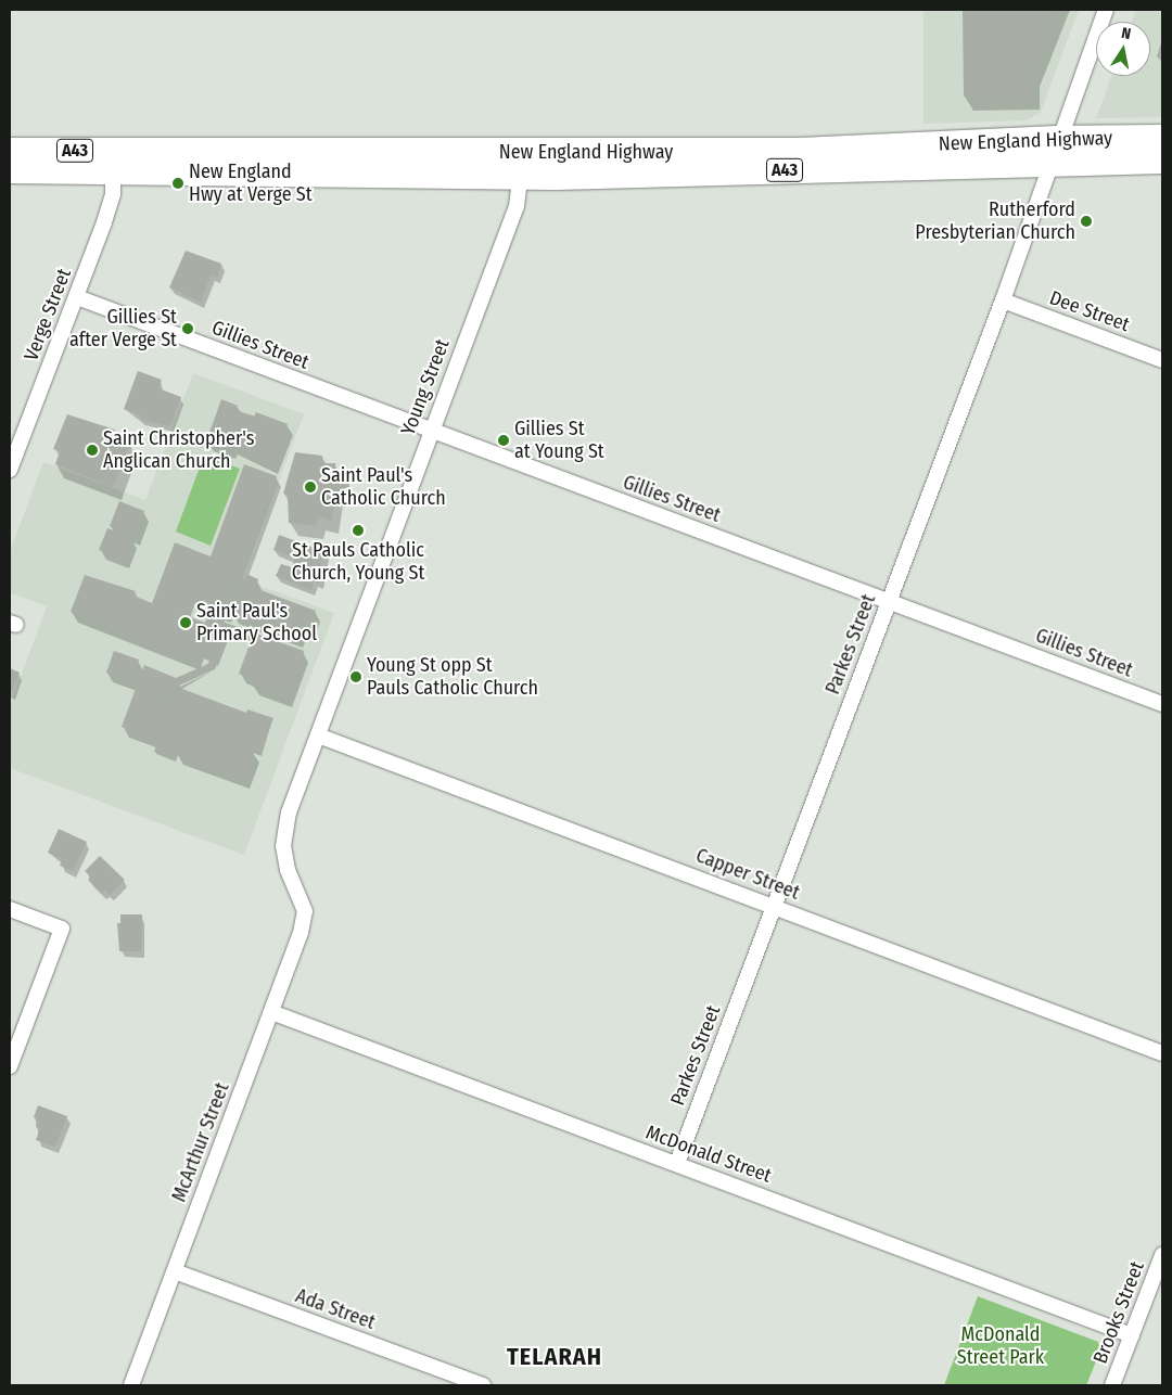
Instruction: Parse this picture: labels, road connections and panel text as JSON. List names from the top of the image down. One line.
{"streets":{"highway":["New England Highway","A43"],"street":["Dee Street","Verge Street","Gillies Street","Young Street","Parkes Street","Capper Street","McArthur Street","McDonald Street","Ada Street","Brooks Street"]},"crossings":[["New England Highway","Verge Street"],["New England Highway","Young Street"],["New England Highway","Parkes Street"],["Dee Street","Parkes Street"],["Verge Street","Gillies Street"],["Gillies Street","Young Street"],["Gillies Street","Parkes Street"],["Young Street","Capper Street"],["Young Street","McArthur Street"],["Parkes Street","Capper Street"],["Parkes Street","McDonald Street"],["McArthur Street","McDonald Street"],["McArthur Street","Ada Street"],["McDonald Street","Brooks Street"]],"districts":["TELARAH"],"parks":["McDonald Street Park"],"places":["New England Hwy at Verge St","Rutherford Presbyterian Church","Gillies St after Verge St","Gillies St at Young St","Saint Christopher's Anglican Church","Saint Paul's Catholic Church","St Pauls Catholic Church, Young St","Saint Paul's Primary School","Young St opp St Pauls Catholic Church"],"north":"top"}
